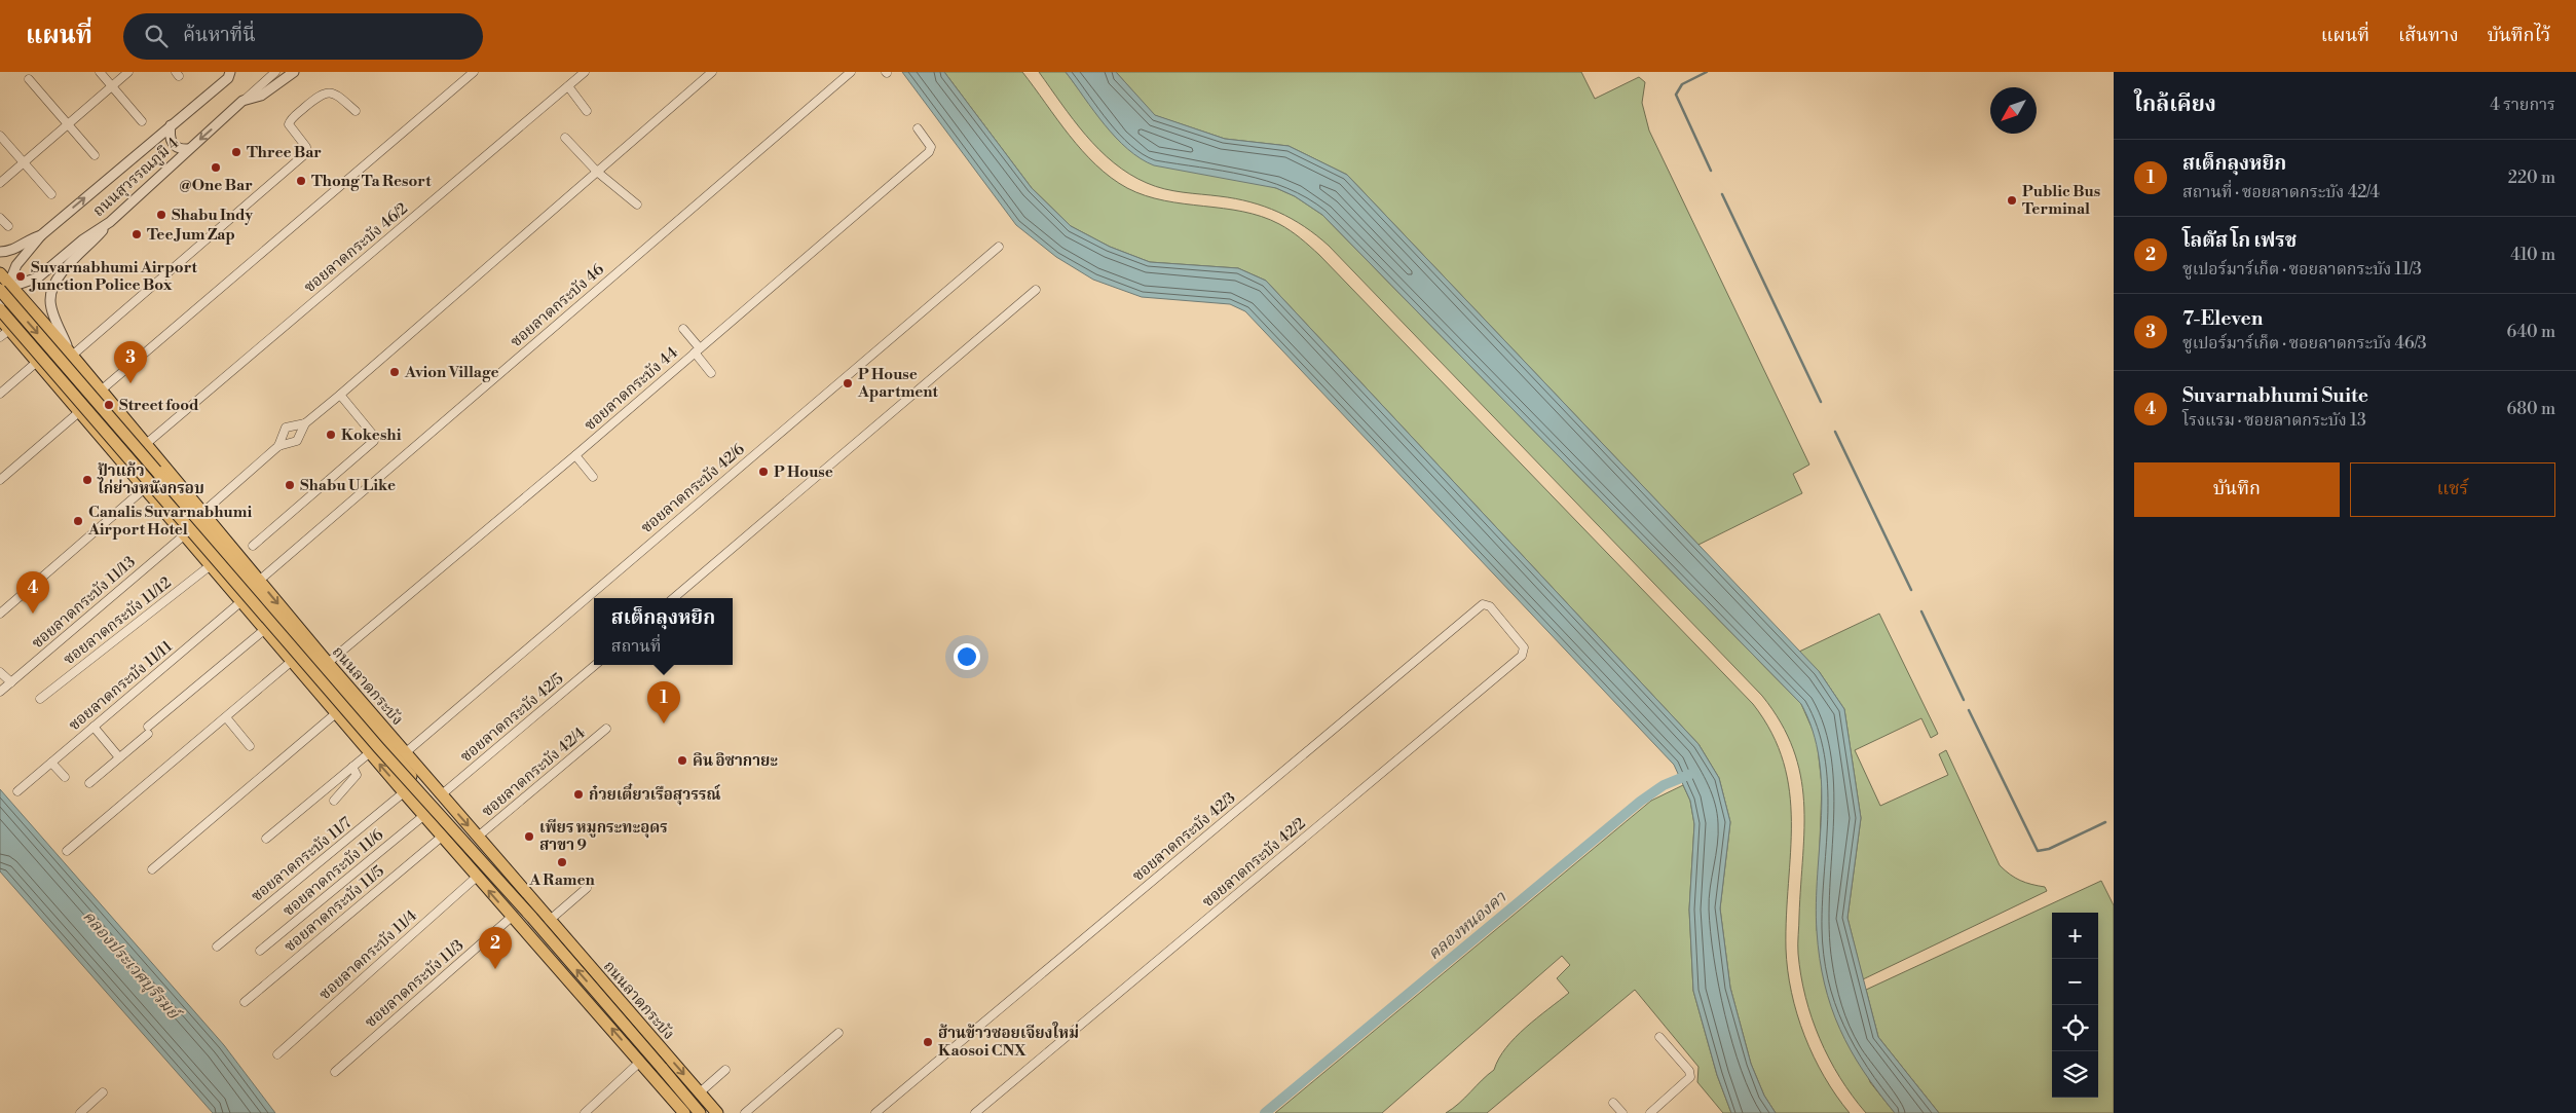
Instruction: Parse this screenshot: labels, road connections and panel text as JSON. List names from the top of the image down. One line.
{"streets":{"main road":["ถนนลาดกระบัง"],"street":["ถนนสุวรรณภูมิ 4","ซอยลาดกระบัง 46/2","ซอยลาดกระบัง 46","ซอยลาดกระบัง 44","ซอยลาดกระบัง 42/6","ซอยลาดกระบัง 11/13","ซอยลาดกระบัง 11/12","ซอยลาดกระบัง 11/11","ซอยลาดกระบัง 42/5","ซอยลาดกระบัง 42/4","ซอยลาดกระบัง 42/3","ซอยลาดกระบัง 11/7","ซอยลาดกระบัง 42/2","ซอยลาดกระบัง 11/6","ซอยลาดกระบัง 11/5","ซอยลาดกระบัง 11/4","ซอยลาดกระบัง 11/3"]},"crossings":[["ถนนสุวรรณภูมิ 4","ถนนลาดกระบัง"],["ซอยลาดกระบัง 46/2","ถนนลาดกระบัง"],["ซอยลาดกระบัง 46","ถนนลาดกระบัง"],["ซอยลาดกระบัง 44","ถนนลาดกระบัง"],["ซอยลาดกระบัง 42/6","ถนนลาดกระบัง"],["ถนนลาดกระบัง","ซอยลาดกระบัง 42/5"],["ถนนลาดกระบัง","ซอยลาดกระบัง 42/4"],["ซอยลาดกระบัง 42/3","ซอยลาดกระบัง 42/2"]],"water":["คลองหนองคา","คลองประเวศบุรีรมย์"],"places":["Three Bar","@One Bar","Thong Ta Resort","Public Bus Terminal","Shabu Indy","Tee Jum Zap","Suvarnabhumi Airport Junction Police Box","Avion Village","P House Apartment","Street food","Kokeshi","P House","ป้าแก้ว ไก่ย่างหนังกรอบ","Shabu U Like","Canalis Suvarnabhumi Airport Hotel","คิน อิซากายะ","ก๋วยเตี๋ยวเรือสุวรรณ์","เพียร หมูกระทะอุดร สาขา 9","A Ramen","ฮ้านข้าวซอยเจียงใหม่ Kaosoi CNX"],"north":"bottom left","page":{"header":"แผนที่","search":"ค้นหาที่นี่","nav":["แผนที่","เส้นทาง","บันทึกไว้"],"heading":["ใกล้เคียง","4 รายการ"],"list":[{"mark":"1","name":"สเต็กลุงหยิก","note":"สถานที่ · ซอยลาดกระบัง 42/4","value":"220 m"},{"mark":"2","name":"โลตัส โก เฟรช","note":"ซูเปอร์มาร์เก็ต · ซอยลาดกระบัง 11/3","value":"410 m"},{"mark":"3","name":"7-Eleven","note":"ซูเปอร์มาร์เก็ต · ซอยลาดกระบัง 46/3","value":"640 m"},{"mark":"4","name":"Suvarnabhumi Suite","note":"โรงแรม · ซอยลาดกระบัง 13","value":"680 m"}],"pins":["3","4","1","2"],"buttons":["บันทึก","แชร์"],"popup":["สเต็กลุงหยิก","สถานที่"],"map_buttons":["+","−"]}}
